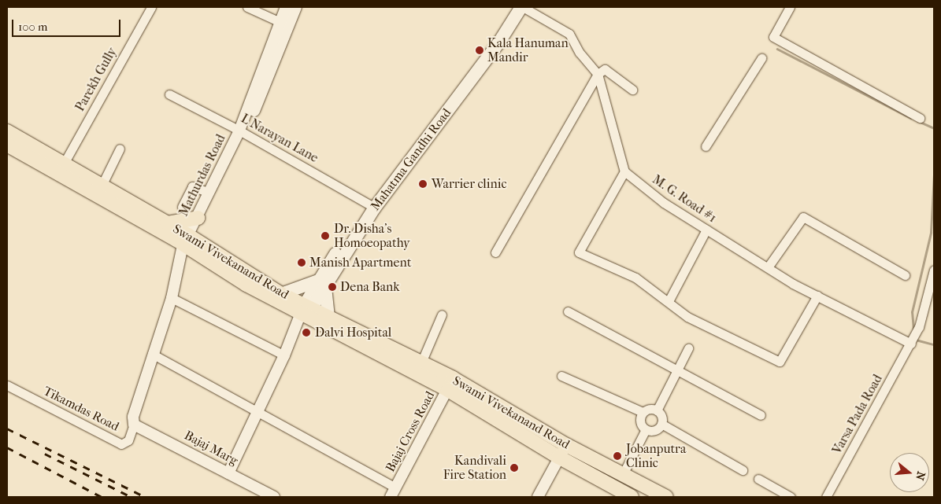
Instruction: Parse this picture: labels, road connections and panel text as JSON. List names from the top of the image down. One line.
{"streets":{"main road":["Mahatma Gandhi Road","Swami Vivekanand Road"],"street":["Parekh Gully","L Narayan Lane","Mathurdas Road","M. G. Road #1","Tikamdas Road","Varsa Pada Road","Bajaj Cross Road","Bajaj Marg"]},"crossings":[["Parekh Gully","Swami Vivekanand Road"],["L Narayan Lane","Mahatma Gandhi Road"],["L Narayan Lane","Mathurdas Road"],["Mahatma Gandhi Road","Swami Vivekanand Road"],["Mathurdas Road","Swami Vivekanand Road"],["Mathurdas Road","Tikamdas Road"],["Mathurdas Road","Bajaj Marg"],["M. G. Road #1","Varsa Pada Road"],["Swami Vivekanand Road","Bajaj Cross Road"],["Tikamdas Road","Bajaj Marg"]],"places":["Kala Hanuman Mandir","Warrier clinic","Dr. Disha's Homoeopathy","Manish Apartment","Dena Bank","Dalvi Hospital","Jobanputra Clinic","Kandivali Fire Station"],"scale_bar":"100 m","north":"right"}
